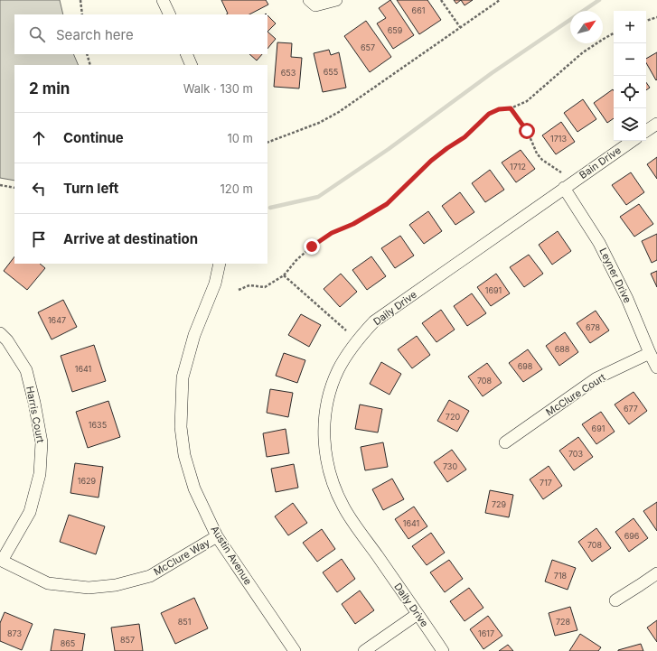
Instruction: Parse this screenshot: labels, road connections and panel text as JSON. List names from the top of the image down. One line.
{"streets":{"street":["Bain Drive","Leyner Drive","Daily Drive","McClure Court","Harris Court","Austin Avenue","McClure Way"]},"crossings":[["Bain Drive","Leyner Drive"],["Bain Drive","Daily Drive"],["Leyner Drive","Daily Drive"],["Leyner Drive","McClure Court"],["Harris Court","McClure Way"],["Austin Avenue","McClure Way"]],"house_numbers":["661","659","657","655","653","1713","1712","1691","1647","678","688","698","1641","708","677","720","1635","691","703","730","1629","717","729","1641","696","708","718","851","728","873","1617","857","865"],"north":"top right","page":{"map_buttons":["+","−"],"search":"Search here","heading":["2 min","Walk · 130 m"],"list":[["Continue","10 m"],["Turn left","120 m"],"Arrive at destination"]}}
